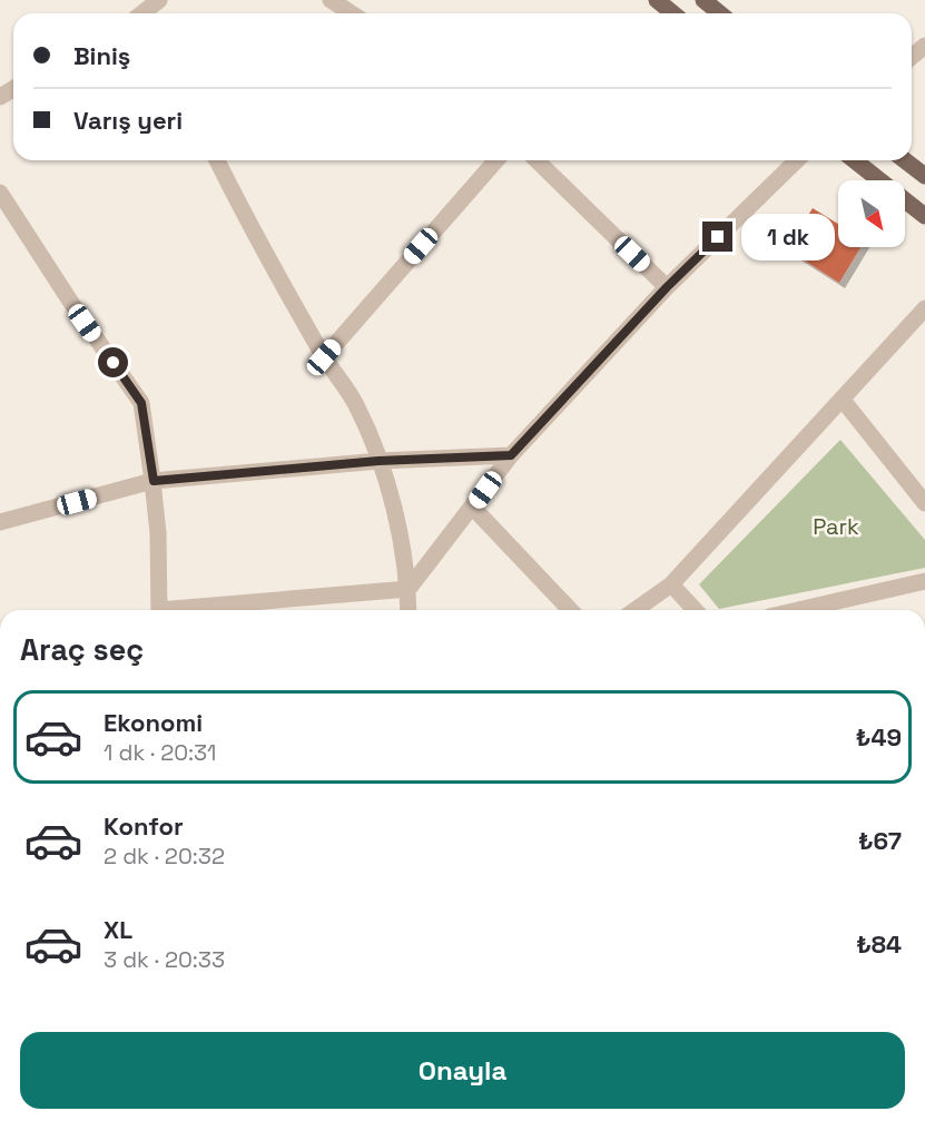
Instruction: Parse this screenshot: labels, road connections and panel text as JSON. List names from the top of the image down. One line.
{"parks":["Park"],"north":"bottom right","page":{"banner":["Biniş","Varış yeri"],"bubble":"1 dk","heading":"Araç seç","list":[{"name":"Ekonomi","note":"1 dk · 20:31","value":"₺49"},{"name":"Konfor","note":"2 dk · 20:32","value":"₺67"},{"name":"XL","note":"3 dk · 20:33","value":"₺84"}],"buttons":"Onayla"}}
